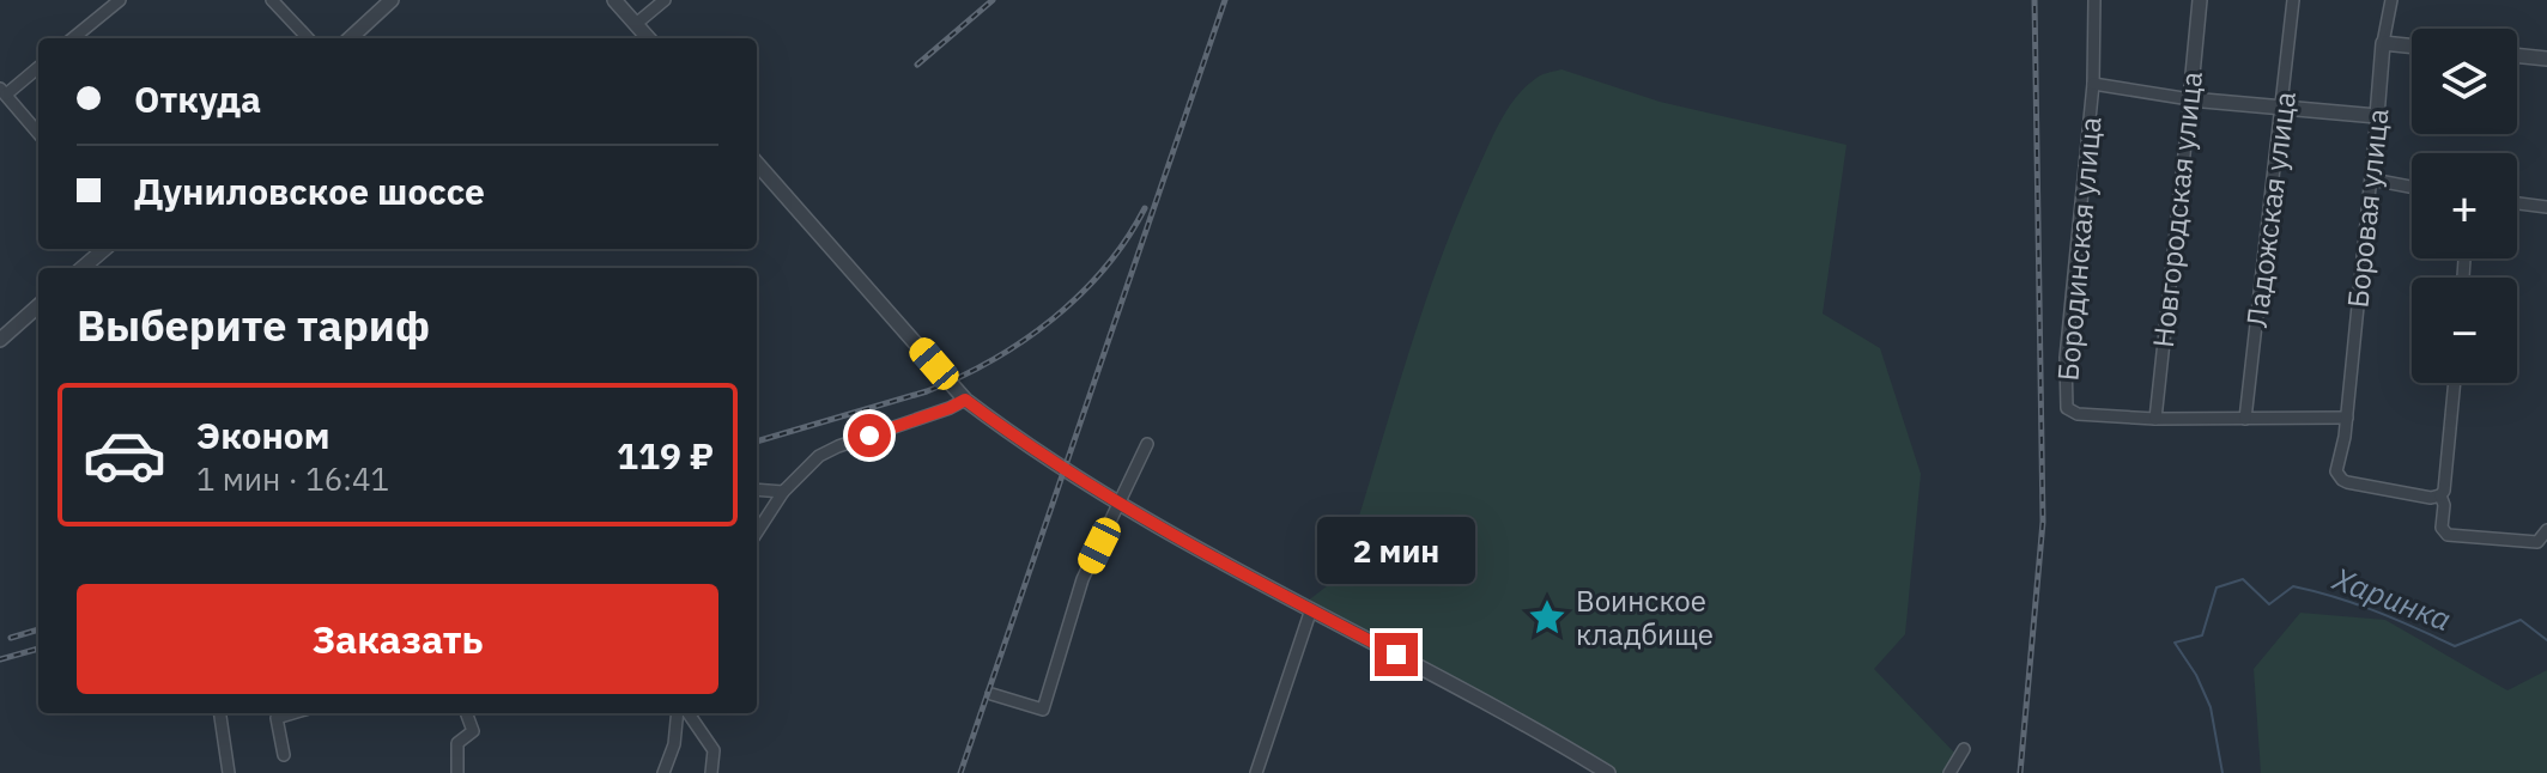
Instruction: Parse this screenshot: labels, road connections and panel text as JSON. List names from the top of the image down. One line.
{"streets":{"street":["Боровая улица","Новгородская улица","Ладожская улица","Бородинская улица"]},"crossings":[["Новгородская улица","Бородинская улица"]],"water":["Харинка"],"places":{"place":["Воинское кладбище"]},"page":{"map_buttons":["+","−"],"banner":["Откуда","Дуниловское шоссе"],"heading":"Выберите тариф","list":[{"name":"Эконом","note":"1 мин · 16:41","value":"119 ₽"}],"bubble":"2 мин","buttons":"Заказать"}}
